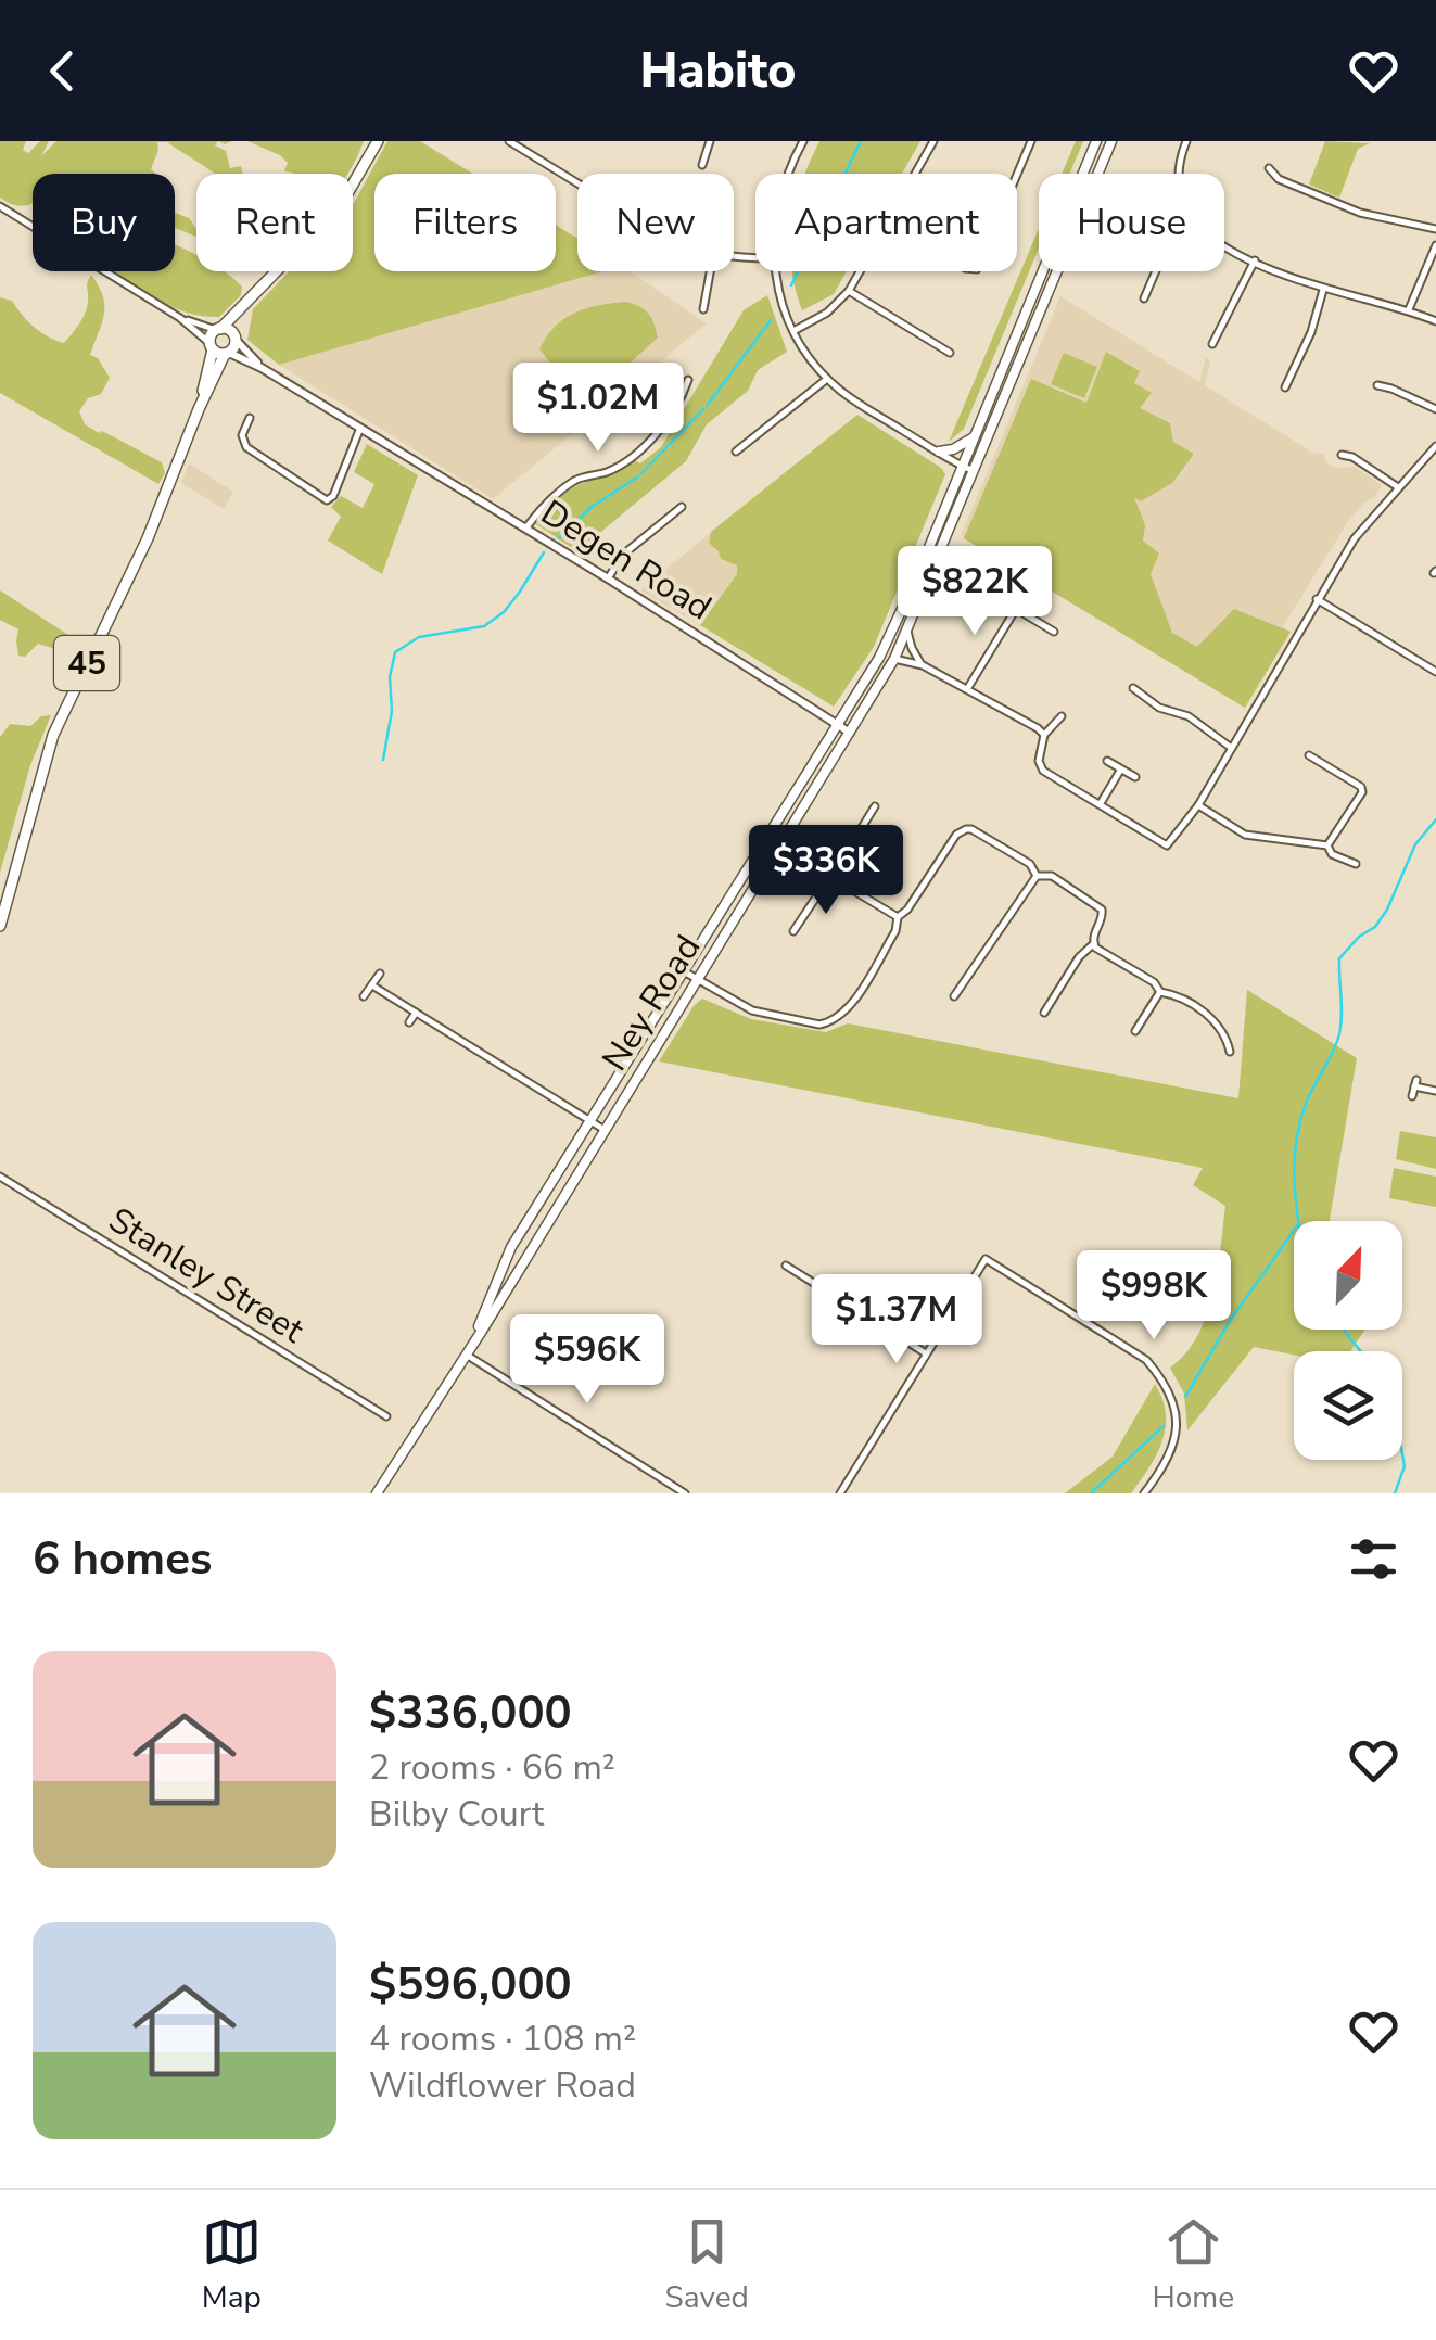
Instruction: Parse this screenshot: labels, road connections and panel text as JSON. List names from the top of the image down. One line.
{"streets":{"main road":["45","Ney Road"],"street":["Degen Road","Stanley Street"]},"crossings":[["Degen Road","45"],["Degen Road","Ney Road"]],"north":"top right","page":{"header":"Habito","chip":["Buy","Rent","Filters","New","Apartment","House"],"price":["$1.02M","$822K","$336K","$998K","$1.37M","$596K"],"heading":"6 homes","list":[{"name":"$336,000","note":"2 rooms · 66 m² · Bilby Court"},{"name":"$596,000","note":"4 rooms · 108 m² · Wildflower Road"}],"tabs":["Map","Saved","Home"]}}
